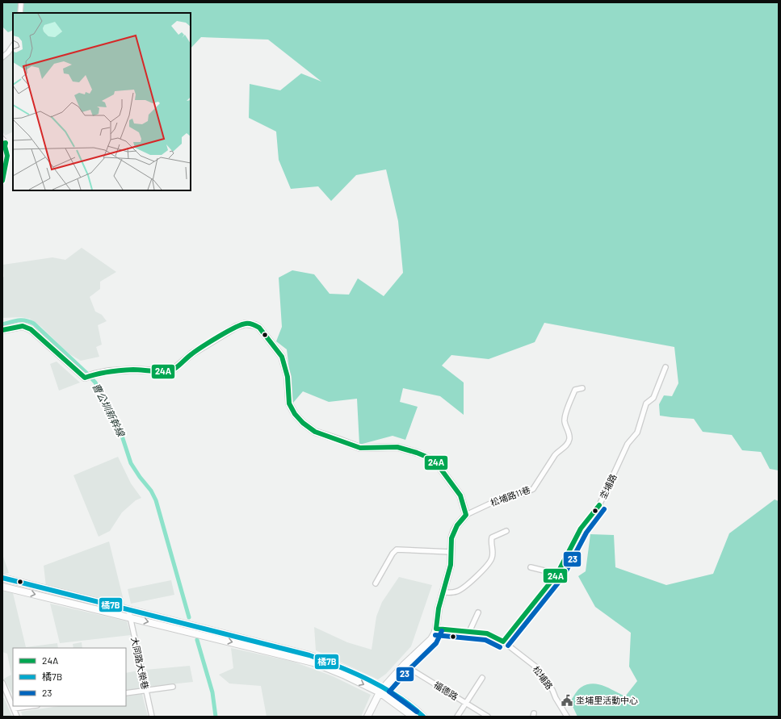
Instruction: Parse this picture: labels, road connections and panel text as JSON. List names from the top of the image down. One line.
{"streets":{"street":["坔埔路","松埔路11巷","大同路大榮巷","松埔路","福德路"]},"crossings":[["坔埔路","松埔路"]],"water":["曹公圳新幹線"],"places":{"public building":["坔埔里活動中心"]},"lines":["transit line 24A","transit line 23","transit line 橘7B"],"legend":["24A","橘7B","23"]}
